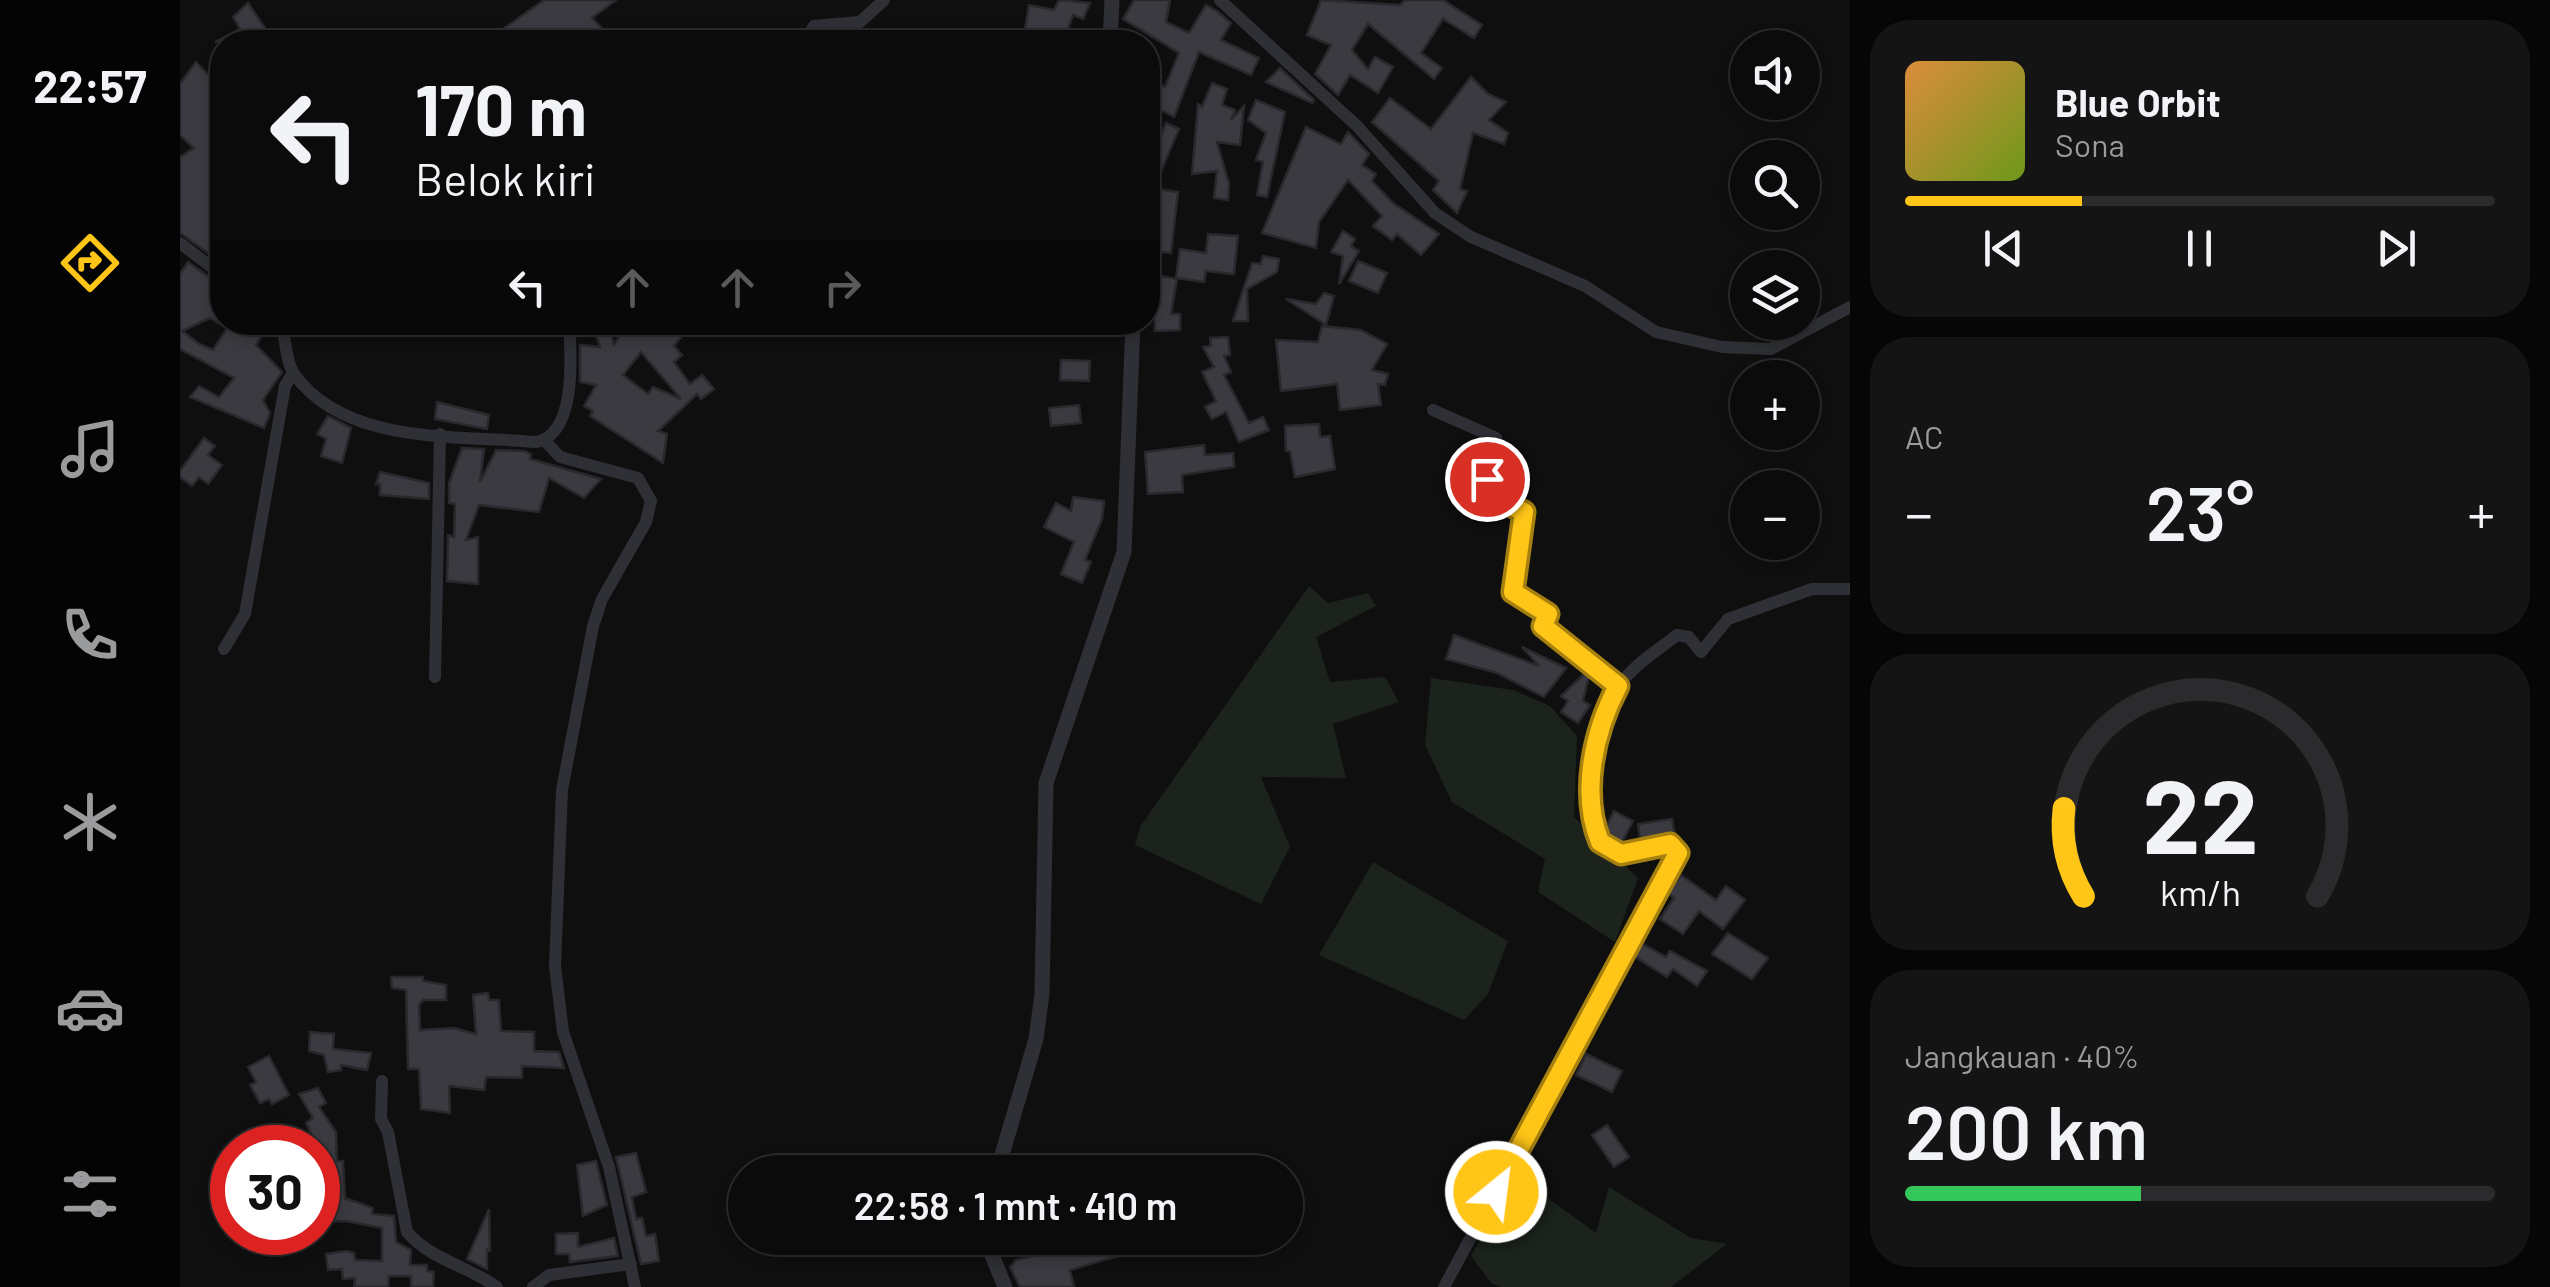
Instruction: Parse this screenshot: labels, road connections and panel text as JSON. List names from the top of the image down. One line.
{"page":{"tabs":"22:57","map_buttons":["+","−"],"turn":["170 m","Belok kiri"],"song":["Blue Orbit","Sona"],"tile":["AC",["Jangkauan · 40%","200 km"]],"heat":["−","23°","+"],"limit":"30","trip":"22:58 · 1 mnt · 410 m","gauge":["22","km/h"]}}
